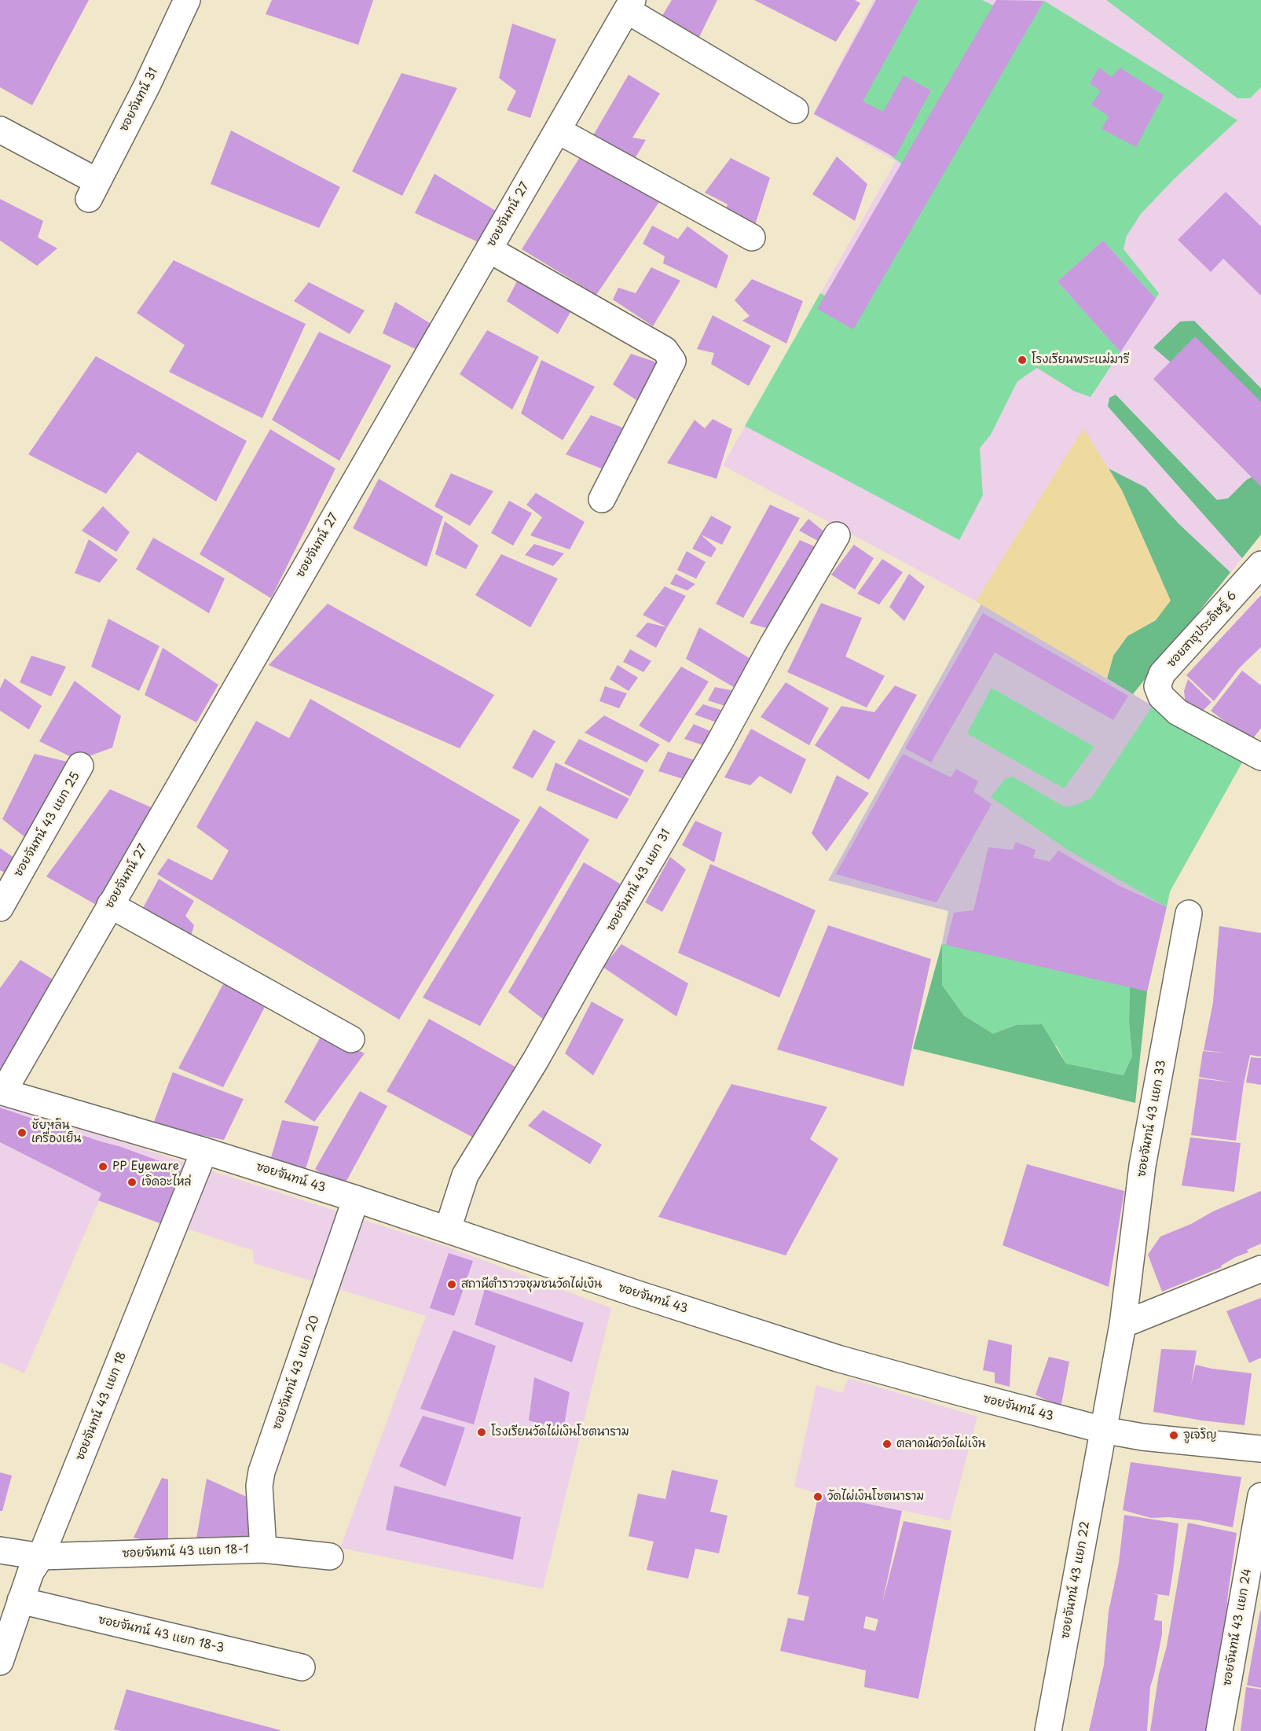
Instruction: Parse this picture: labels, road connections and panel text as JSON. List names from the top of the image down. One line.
{"streets":{"street":["ซอยจันทน์ 31","ซอยจันทน์ 27","ซอยสาธุประดิษฐ์ 6","ซอยจันทน์ 43 แยก 25","ซอยจันทน์ 43 แยก 31","ซอยจันทน์ 43 แยก 33","ซอยจันทน์ 43","ซอยจันทน์ 43 แยก 20","ซอยจันทน์ 43 แยก 18","ซอยจันทน์ 43 แยก 18-1","ซอยจันทน์ 43 แยก 22","ซอยจันทน์ 43 แยก 24","ซอยจันทน์ 43 แยก 18-3"]},"crossings":[["ซอยจันทน์ 27","ซอยจันทน์ 43"],["ซอยจันทน์ 43 แยก 31","ซอยจันทน์ 43"],["ซอยจันทน์ 43 แยก 33","ซอยจันทน์ 43"],["ซอยจันทน์ 43 แยก 33","ซอยจันทน์ 43 แยก 22"],["ซอยจันทน์ 43","ซอยจันทน์ 43 แยก 20"],["ซอยจันทน์ 43","ซอยจันทน์ 43 แยก 18"],["ซอยจันทน์ 43","ซอยจันทน์ 43 แยก 22"],["ซอยจันทน์ 43 แยก 20","ซอยจันทน์ 43 แยก 18-1"],["ซอยจันทน์ 43 แยก 18","ซอยจันทน์ 43 แยก 18-1"],["ซอยจันทน์ 43 แยก 18","ซอยจันทน์ 43 แยก 18-3"]],"places":["โรงเรียนพระแม่มารี","ชัยหลิน เครื่องเย็น","PP Eyeware","เจิดอะไหล่","สถานีตำราวจชุมชนวัดไผ่เงิน","โรงเรียนวัดไผ่เงินโชตนาราม","จูเจริญ","ตลาดนัดวัดไผ่เงิน","วัดไผ่เงินโชตนาราม"]}
